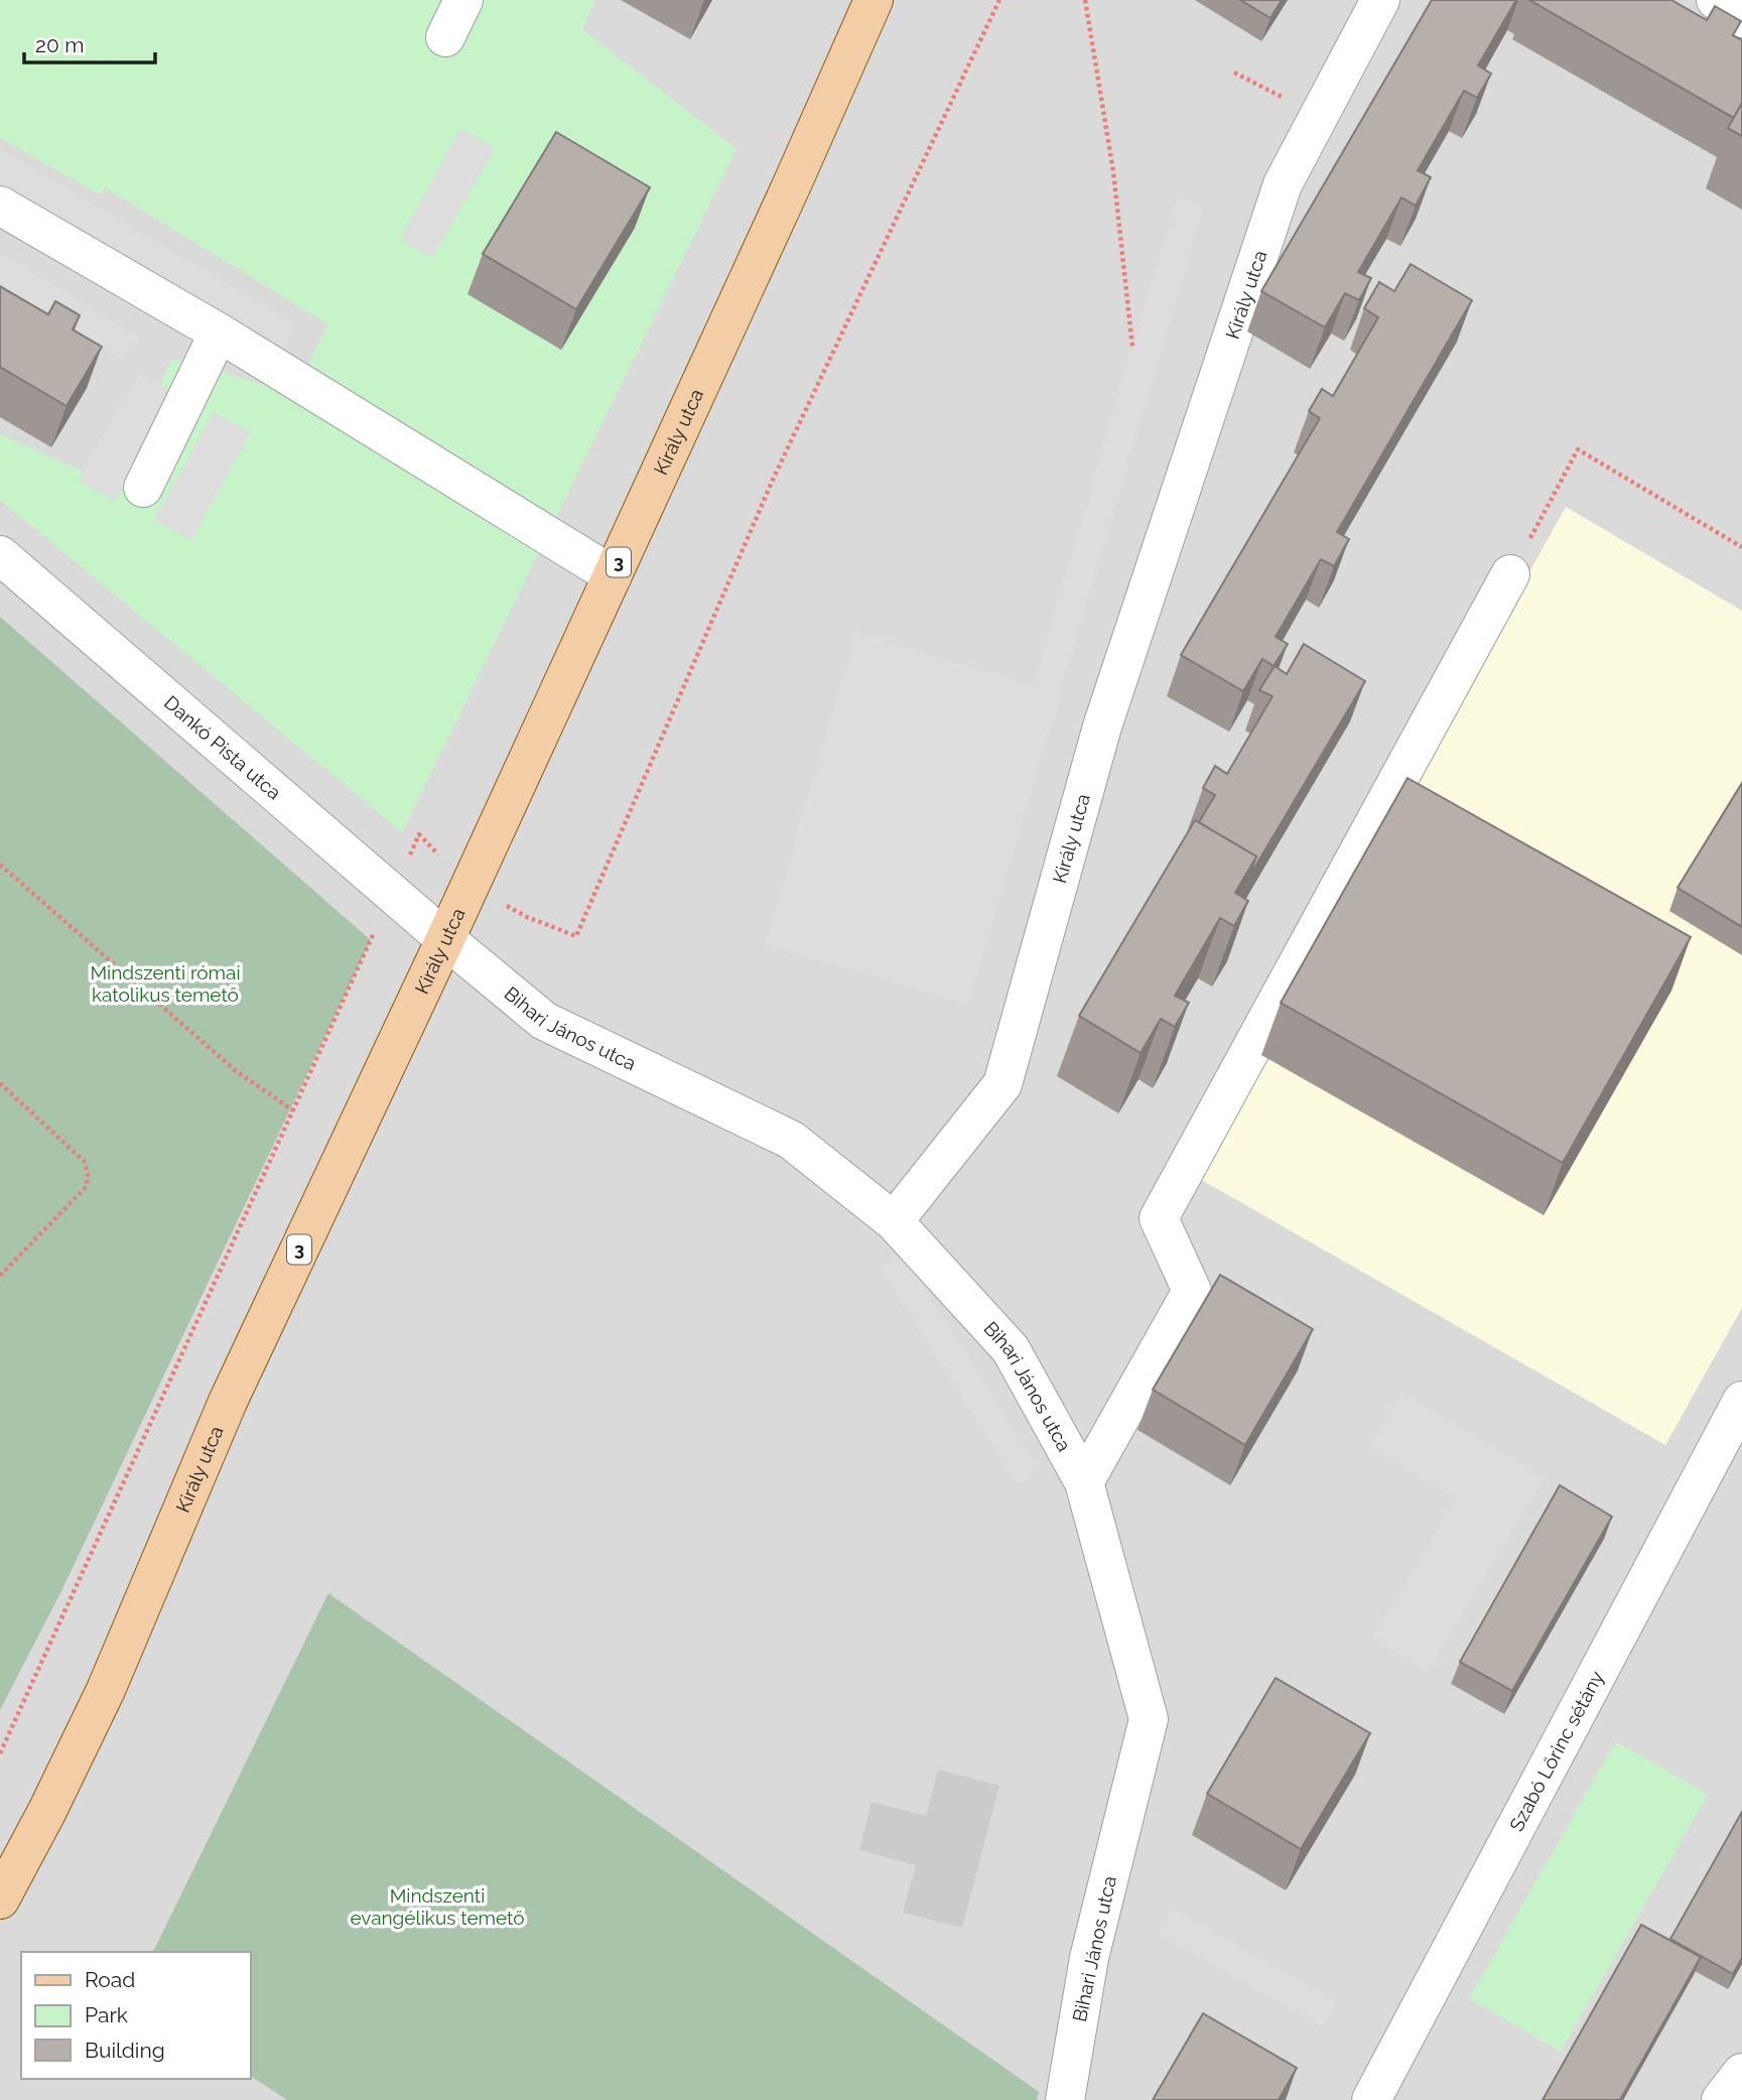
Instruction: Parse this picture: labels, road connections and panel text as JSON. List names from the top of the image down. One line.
{"streets":{"main road":["Király utca","3"],"street":["Dankó Pista utca","Bihari János utca","Szabó Lőrinc sétány"]},"crossings":[["Király utca","Dankó Pista utca"],["Király utca","Bihari János utca"],["Dankó Pista utca","Bihari János utca"]],"parks":["Mindszenti római katolikus temető","Mindszenti evangélikus temető"],"legend":["Road","Park","Building"],"scale_bar":"20 m"}
